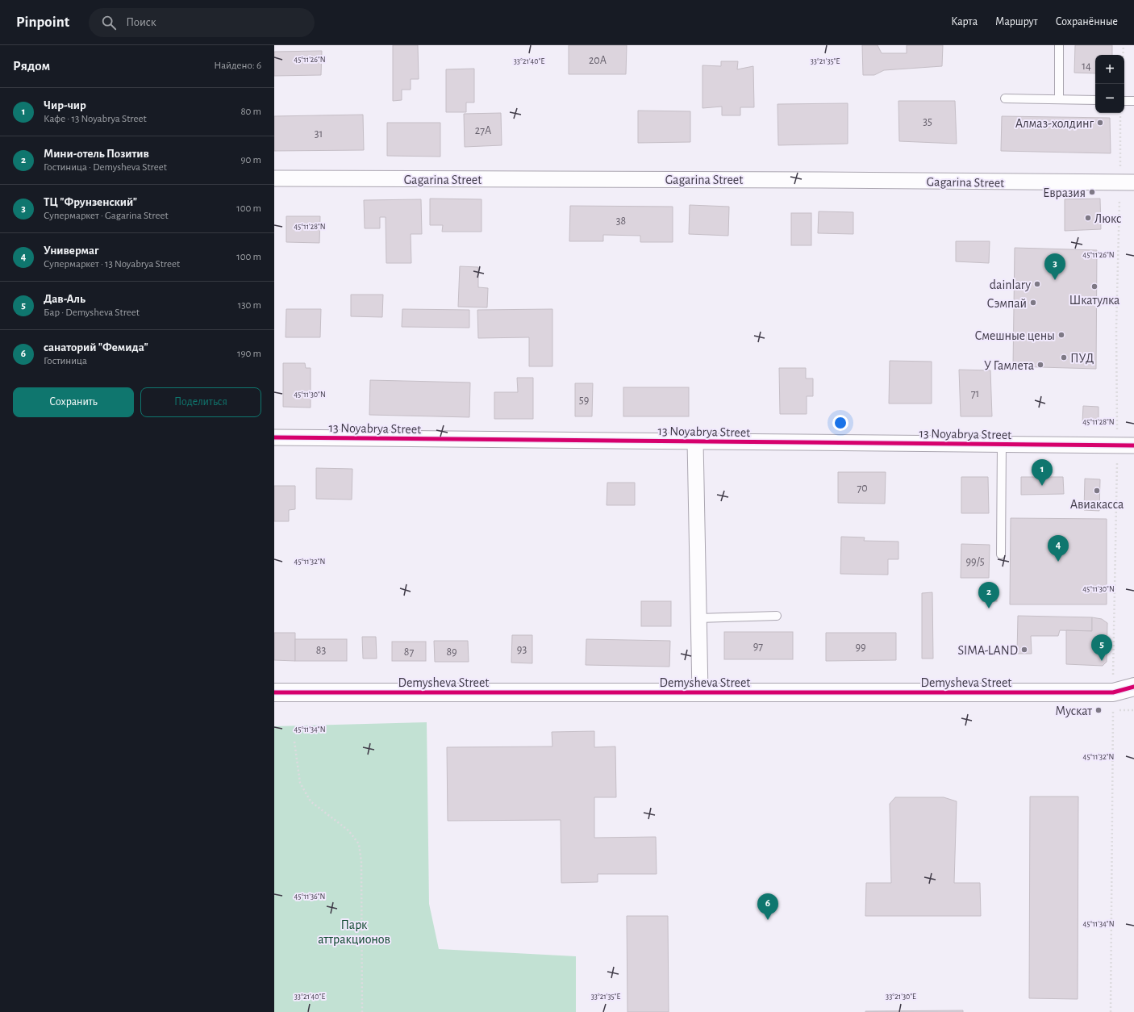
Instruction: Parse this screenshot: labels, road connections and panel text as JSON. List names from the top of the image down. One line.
{"streets":{"street":["Gagarina Street","13 Noyabrya Street","Demysheva Street"]},"parks":["Парк аттракционов"],"places":["Алмаз-холдинг","Евразия","Люкс","dainlary","Шкатулка","Сэмпай","Смешные цены","ПУД","У Гамлета","Авиакасса","SIMA-LAND","Мускат"],"house_numbers":["20А","14","35","27А","31","38","71","59","70","99/5","97","99","93","83","87","89"],"page":{"header":"Pinpoint","search":"Поиск","nav":["Карта","Маршрут","Сохранённые"],"heading":["Рядом","Найдено: 6"],"map_buttons":["+","−"],"list":[{"mark":"1","name":"Чир-чир","note":"Кафе · 13 Noyabrya Street","value":"80 m"},{"mark":"2","name":"Мини-отель Позитив","note":"Гостиница · Demysheva Street","value":"90 m"},{"mark":"3","name":"ТЦ \"Фрунзенский\"","note":"Супермаркет · Gagarina Street","value":"100 m"},{"mark":"4","name":"Универмаг","note":"Супермаркет · 13 Noyabrya Street","value":"100 m"},{"mark":"5","name":"Дав-Аль","note":"Бар · Demysheva Street","value":"130 m"},{"mark":"6","name":"санаторий \"Фемида\"","note":"Гостиница","value":"190 m"}],"pins":["3","1","4","2","5","6"],"buttons":["Сохранить","Поделиться"]},"coordinates":["45°11'26\"N","33°21'40\"E","33°21'35\"E","45°11'28\"N","45°11'30\"N","45°11'32\"N","45°11'34\"N","45°11'36\"N","33°21'30\"E"]}
